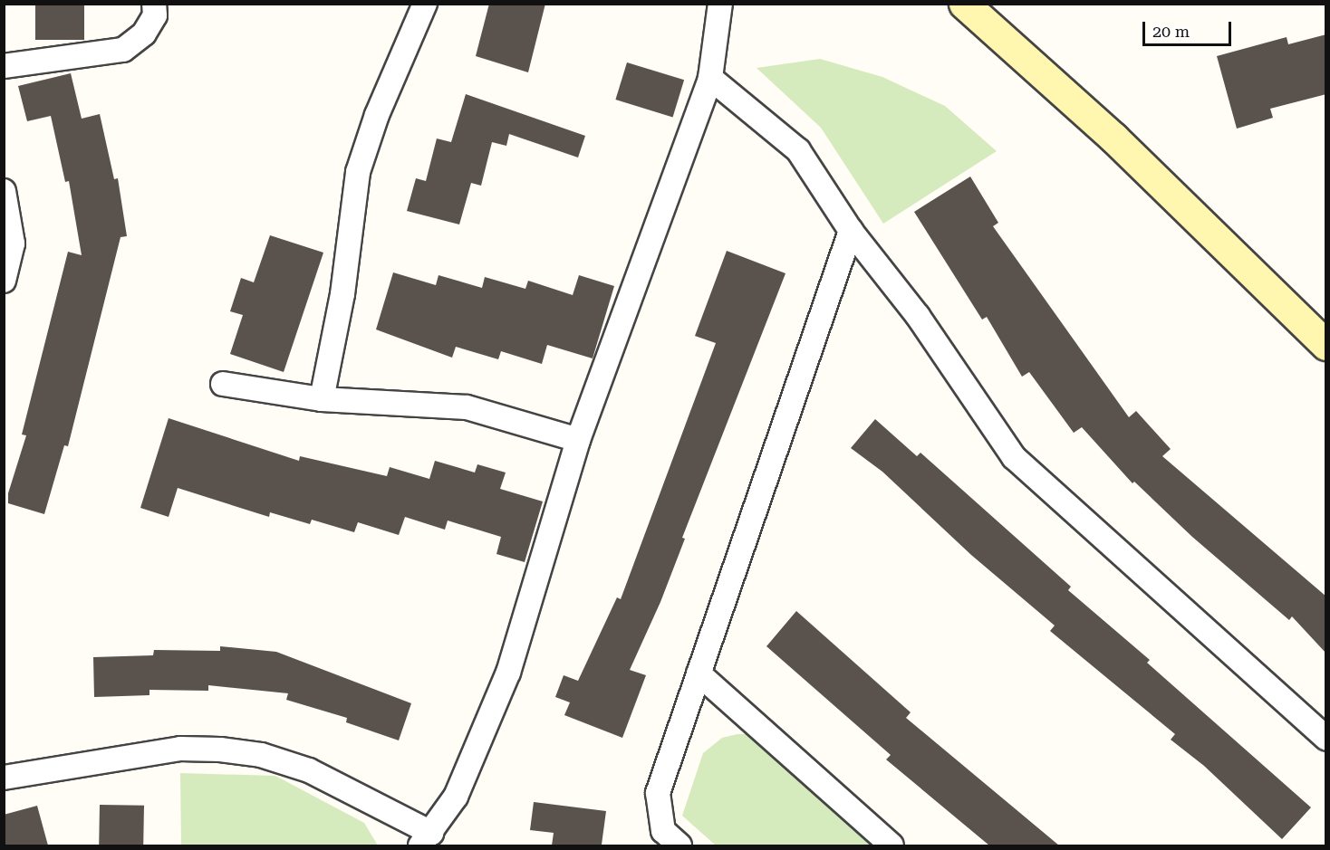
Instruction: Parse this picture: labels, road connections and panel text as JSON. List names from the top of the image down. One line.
{"scale_bar":"20 m"}
